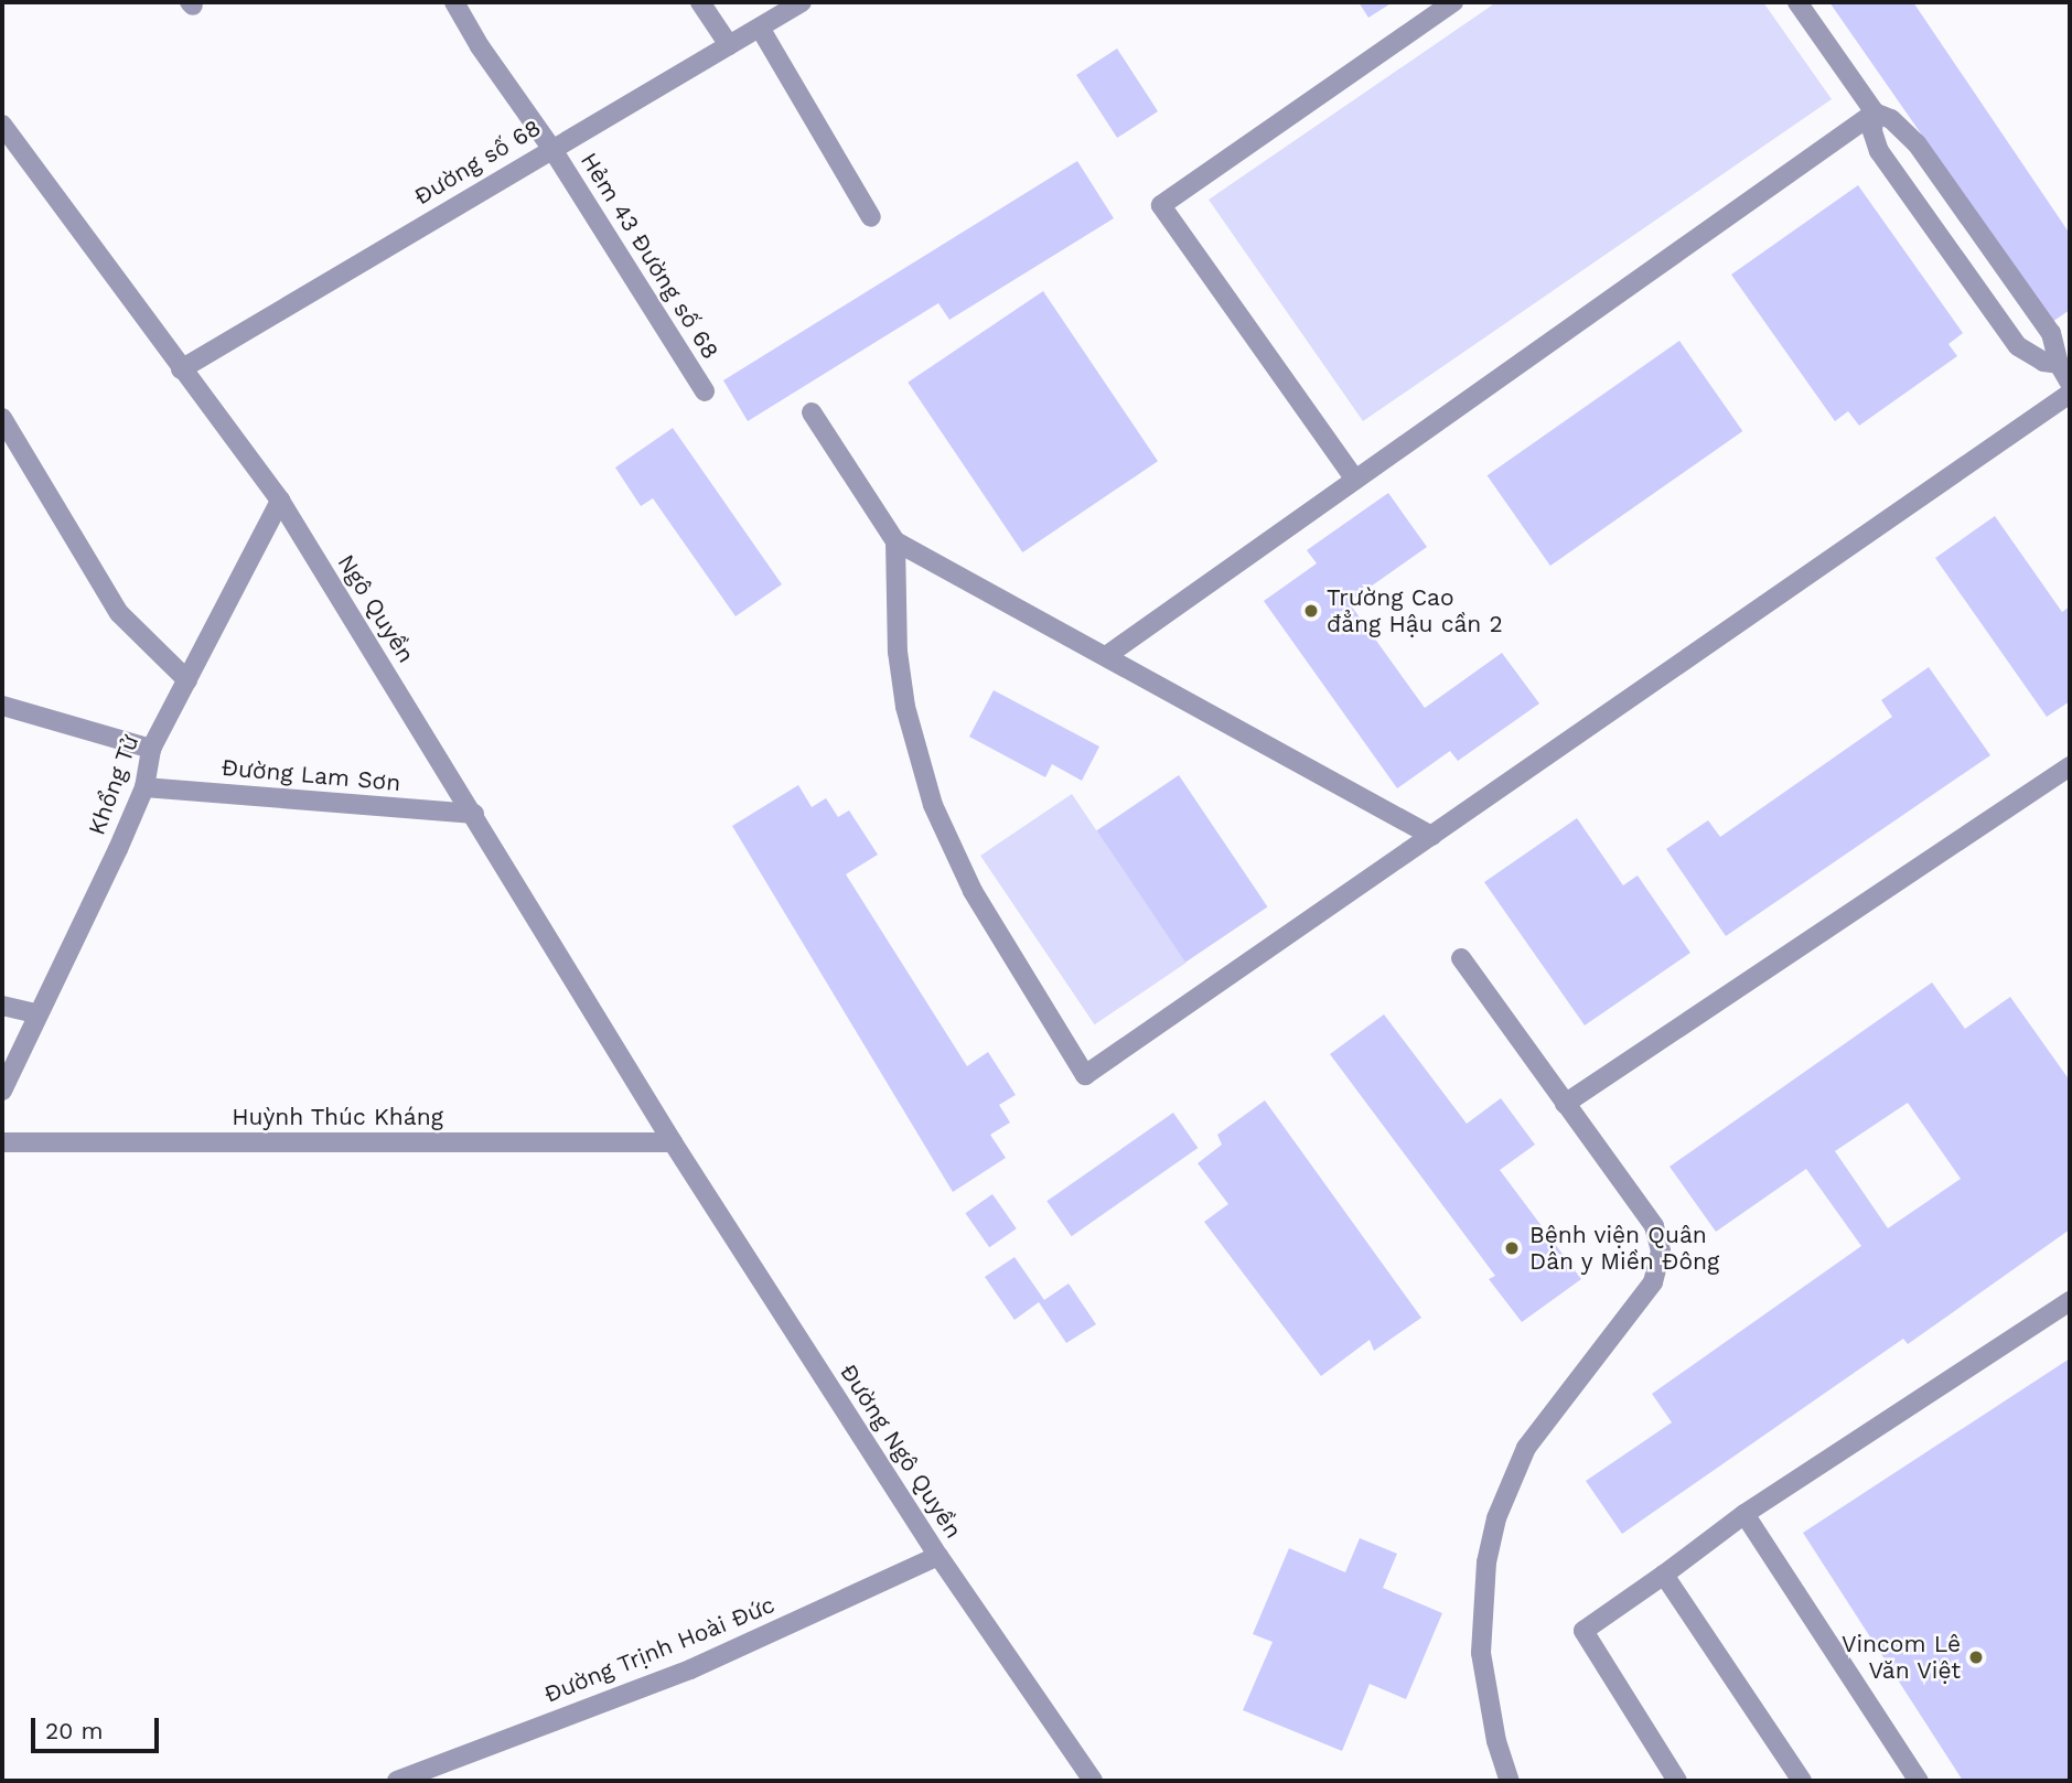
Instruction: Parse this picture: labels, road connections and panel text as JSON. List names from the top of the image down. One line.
{"streets":{"street":["Đường số 68","Hẻm 43 Đường số 68","Ngô Quyền","Đường Lam Sơn","Khổng Tử","Huỳnh Thúc Kháng","Đường Ngô Quyền","Đường Trịnh Hoài Đức"]},"crossings":[["Đường số 68","Hẻm 43 Đường số 68"],["Đường số 68","Ngô Quyền"],["Ngô Quyền","Đường Lam Sơn"],["Ngô Quyền","Khổng Tử"],["Ngô Quyền","Huỳnh Thúc Kháng"],["Ngô Quyền","Đường Ngô Quyền"],["Đường Lam Sơn","Khổng Tử"],["Huỳnh Thúc Kháng","Đường Ngô Quyền"],["Đường Ngô Quyền","Đường Trịnh Hoài Đức"]],"places":["Trường Cao đẳng Hậu cần 2","Bệnh viện Quân Dân y Miền Đông","Vincom Lê Văn Việt"],"scale_bar":"20 m"}
